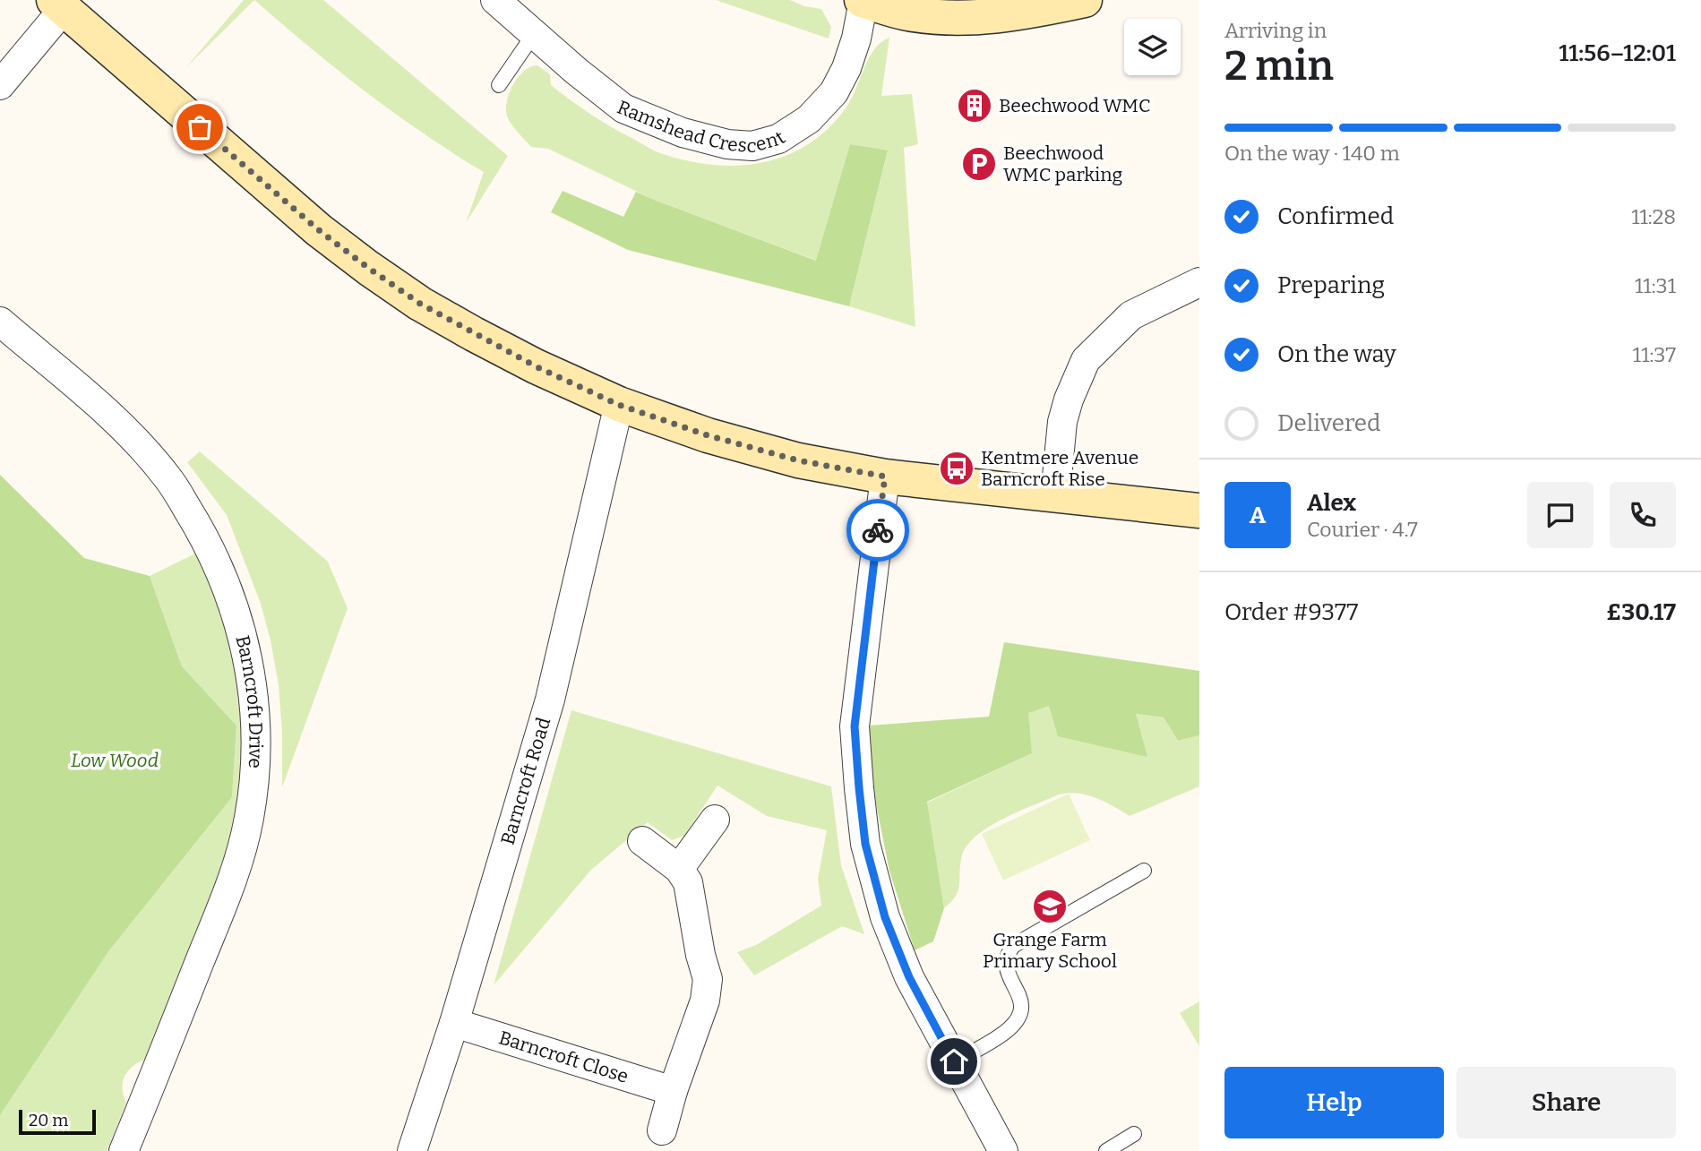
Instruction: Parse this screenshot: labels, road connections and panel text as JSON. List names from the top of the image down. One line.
{"streets":{"street":["Ramshead Crescent","Barncroft Drive","Barncroft Road","Barncroft Close"]},"crossings":[["Barncroft Road","Barncroft Close"]],"parks":["Low Wood"],"places":{"building":["Beechwood WMC"],"parking":["Beechwood WMC parking"],"bus stop":["Kentmere Avenue Barncroft Rise"],"school or university":["Grange Farm Primary School"]},"scale_bar":"20 m","page":{"heading":["2 min","Arriving in","11:56–12:01"],"panel":["Alex","Courier · 4.7","Order #9377","£30.17"],"bar":"On the way · 140 m","list":[["Confirmed","11:28"],["Preparing","11:31"],["On the way","11:37"],"Delivered"],"round":"A","buttons":["Help","Share"],"scale":"20 m"}}
